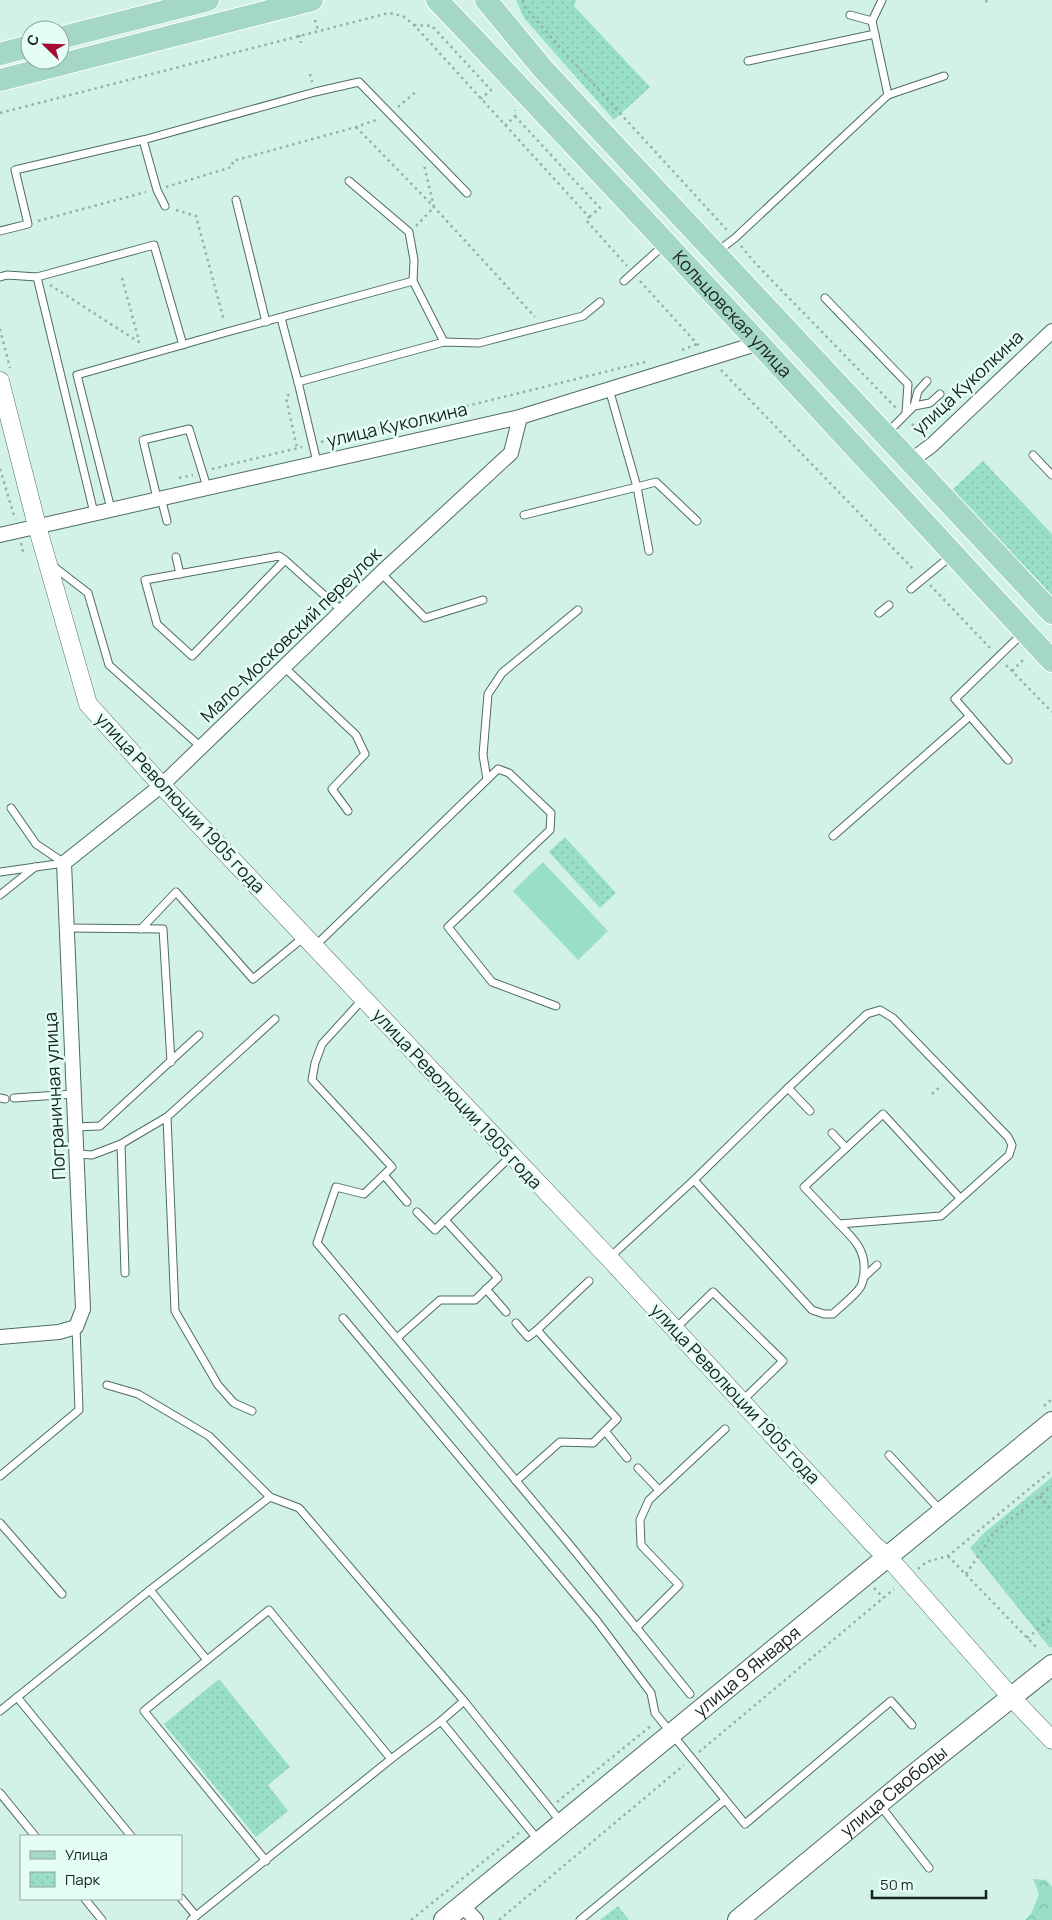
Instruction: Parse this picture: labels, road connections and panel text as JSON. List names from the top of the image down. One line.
{"streets":{"main road":["Кольцовская улица","улица 9 Января","улица Свободы"],"street":["улица Куколкина","Мало-Московский переулок","улица Революции 1905 года","Пограничная улица"]},"crossings":[["Кольцовская улица","улица Куколкина"],["улица Куколкина","Мало-Московский переулок"],["улица Куколкина","улица Революции 1905 года"],["Мало-Московский переулок","улица Революции 1905 года"],["Мало-Московский переулок","Пограничная улица"],["улица Революции 1905 года","улица 9 Января"],["улица Революции 1905 года","улица Свободы"]],"legend":["Улица","Парк"],"scale_bar":"50 m","north":"top left"}
